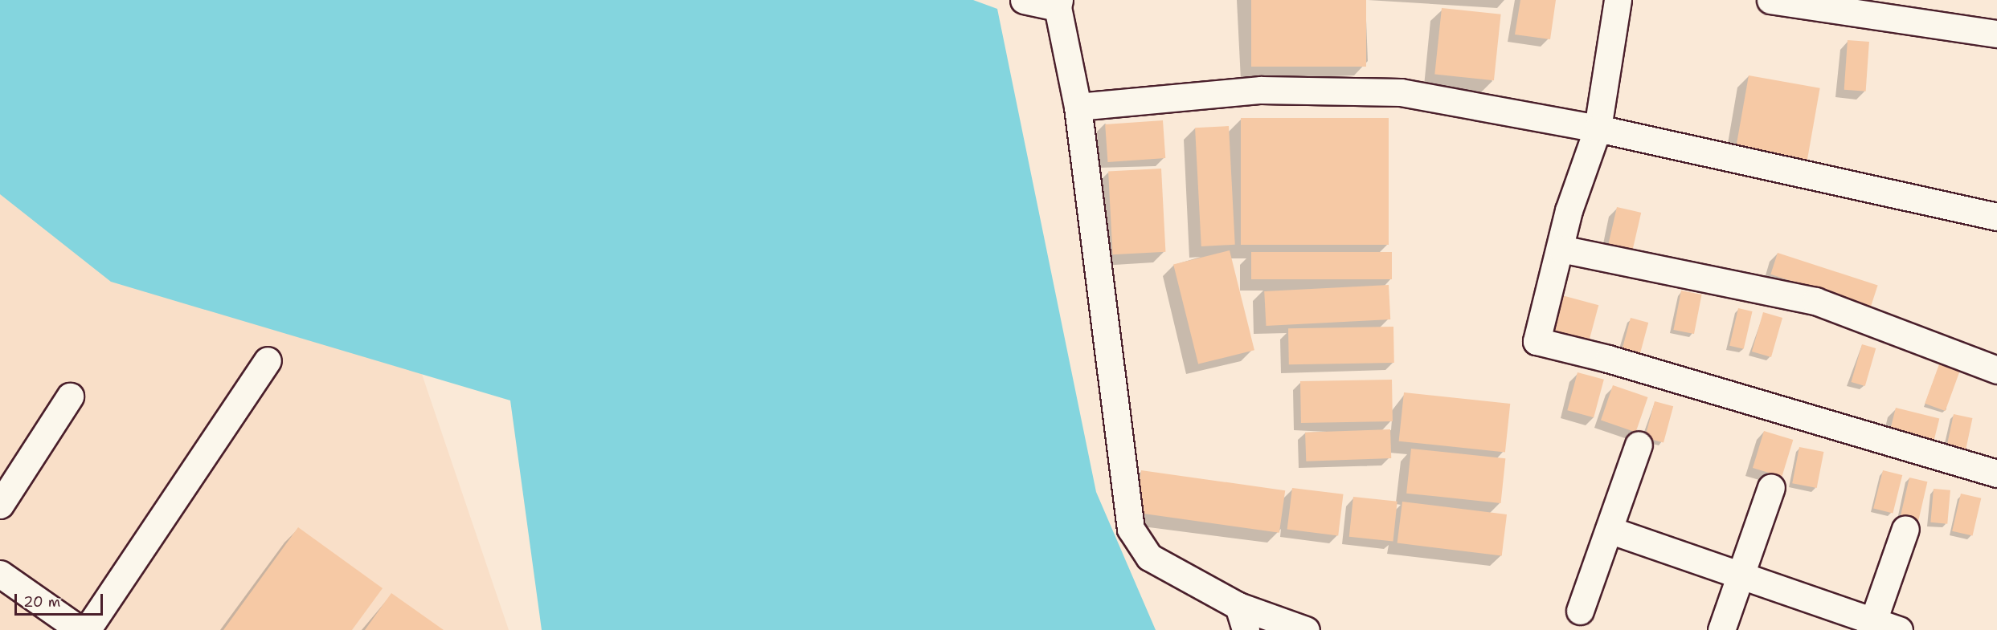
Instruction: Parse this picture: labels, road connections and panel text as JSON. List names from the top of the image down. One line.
{"scale_bar":"20 m"}
